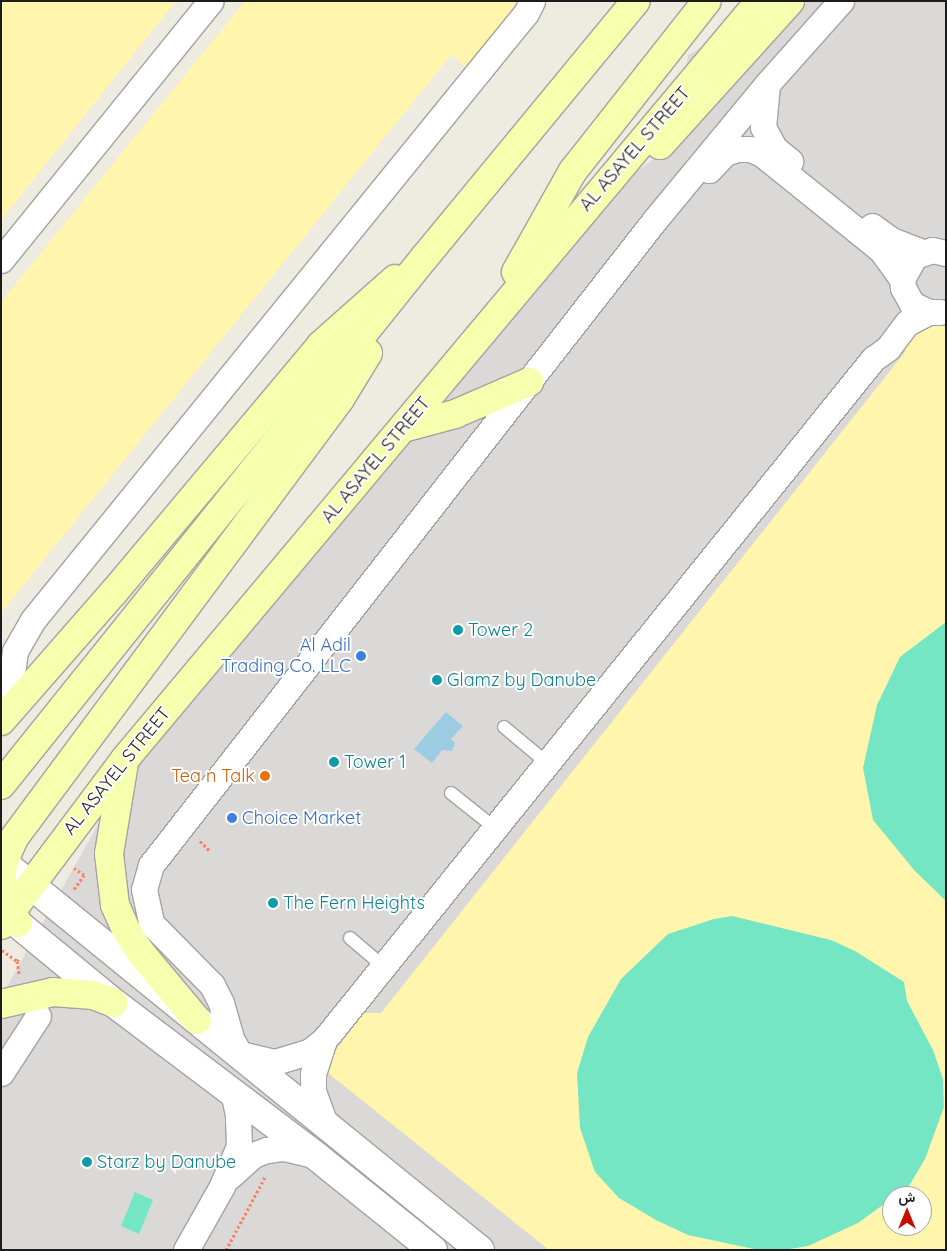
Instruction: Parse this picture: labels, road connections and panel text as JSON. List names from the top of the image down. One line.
{"streets":{"main road":["AL ASAYEL STREET"]},"places":["Tower 2","Al Adil Trading Co. LLC","Glamz by Danube","Tower 1","Tea n Talk","Choice Market","The Fern Heights","Starz by Danube"],"north":"top"}
